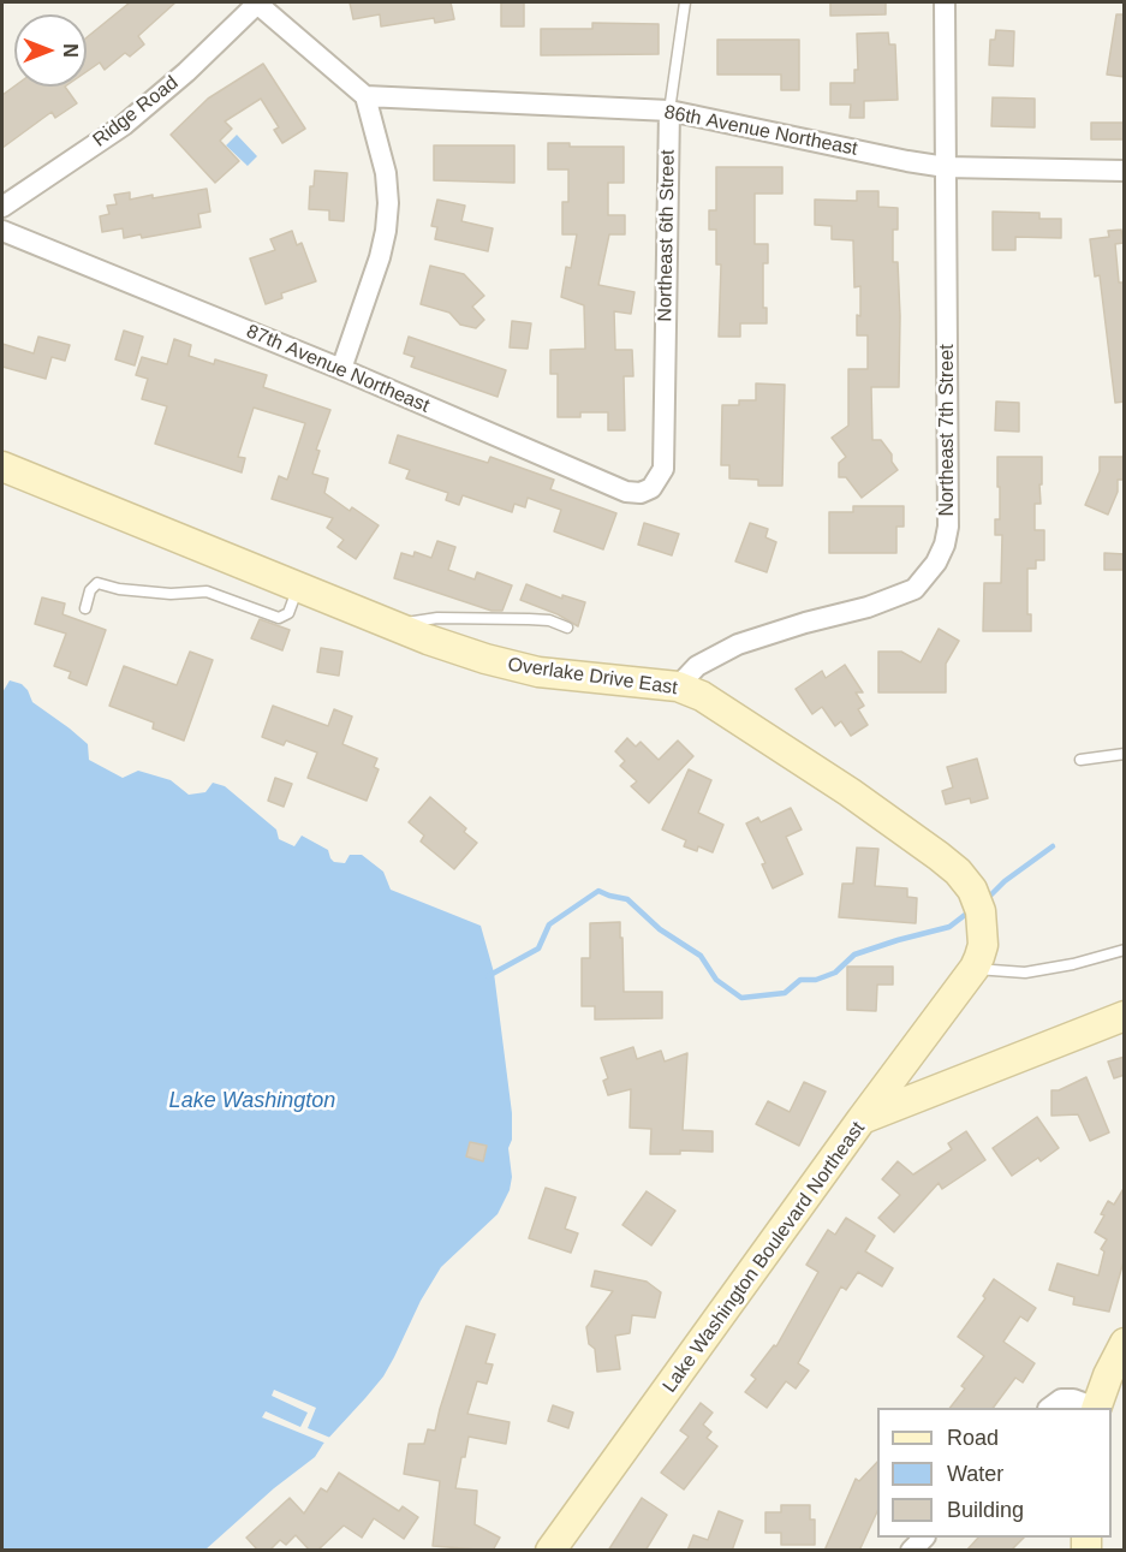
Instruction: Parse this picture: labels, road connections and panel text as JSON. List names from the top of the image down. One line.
{"streets":{"street":["Ridge Road","86th Avenue Northeast","Northeast 6th Street","87th Avenue Northeast","Northeast 7th Street","Overlake Drive East","Lake Washington Boulevard Northeast"]},"crossings":[["86th Avenue Northeast","Northeast 6th Street"],["86th Avenue Northeast","Northeast 7th Street"],["Northeast 6th Street","87th Avenue Northeast"],["Northeast 7th Street","Overlake Drive East"],["Overlake Drive East","Lake Washington Boulevard Northeast"]],"water":["Lake Washington"],"legend":["Road","Water","Building"],"north":"right"}
